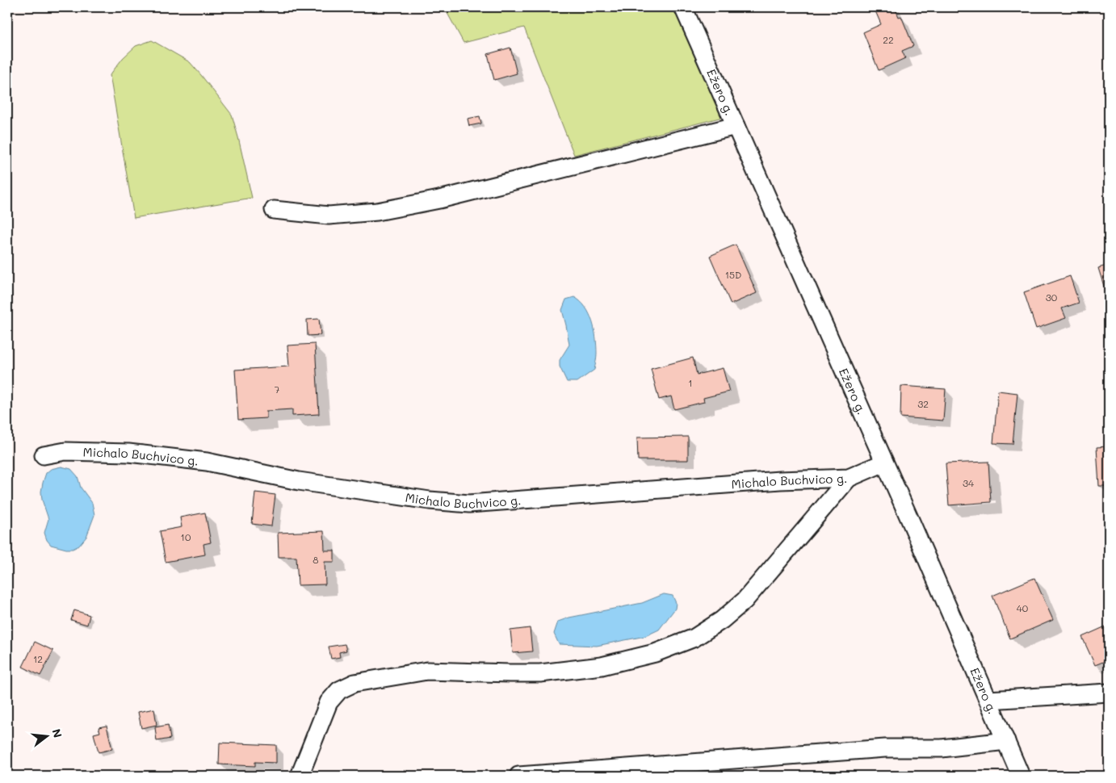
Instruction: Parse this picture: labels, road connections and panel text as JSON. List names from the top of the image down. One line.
{"streets":{"street":["Ežero g.","Michalo Buchvico g."]},"crossings":[["Ežero g.","Michalo Buchvico g."]],"house_numbers":["22","15D","30","1","7","32","34","10","8","40","12"],"north":"right"}
